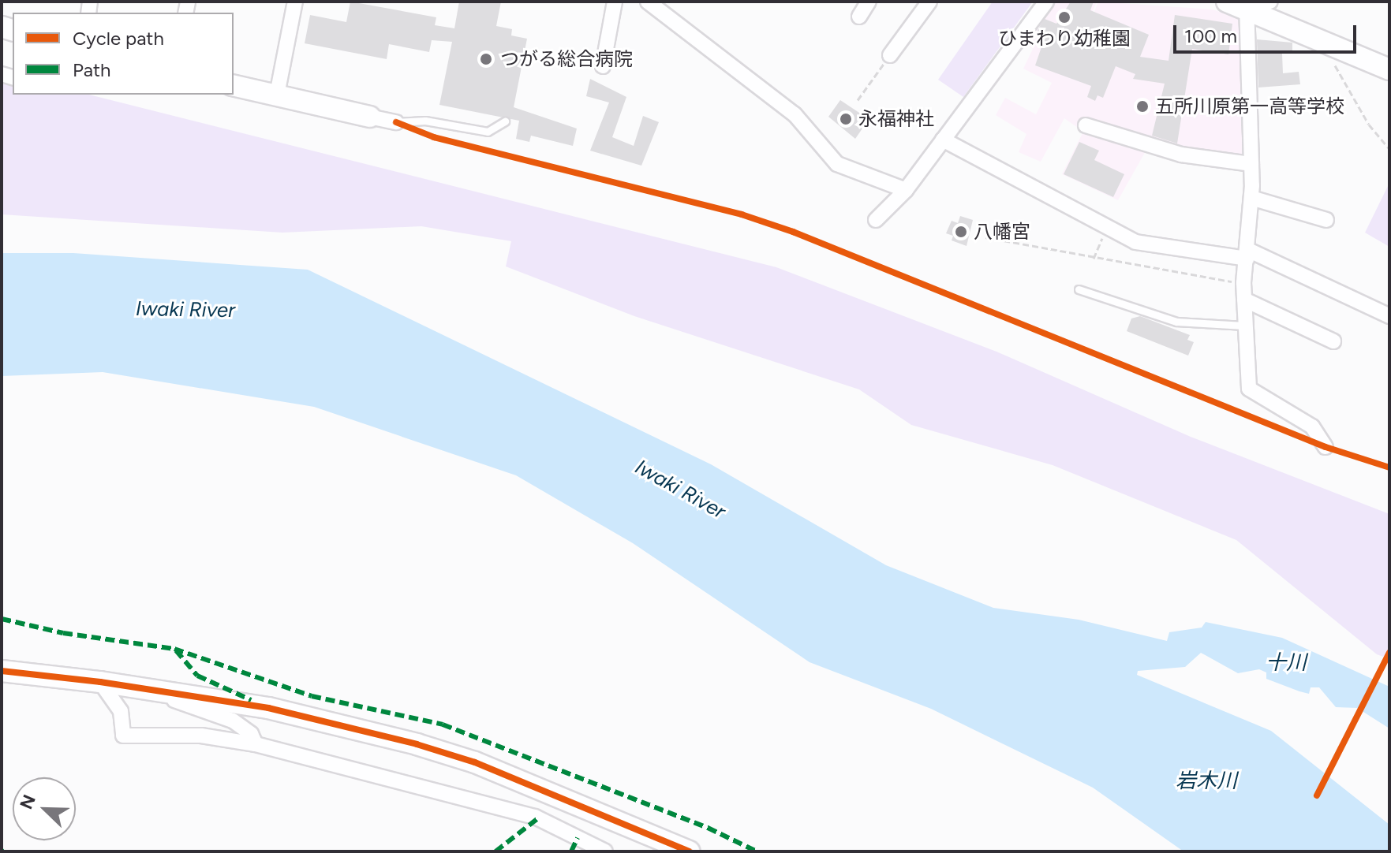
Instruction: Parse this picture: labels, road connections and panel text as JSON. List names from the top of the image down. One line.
{"water":["Iwaki River","十川","岩木川"],"places":["ひまわり幼稚園","つがる総合病院","五所川原第一高等学校","永福神社","八幡宮"],"legend":["Cycle path","Path"],"scale_bar":"100 m","north":"top left"}
